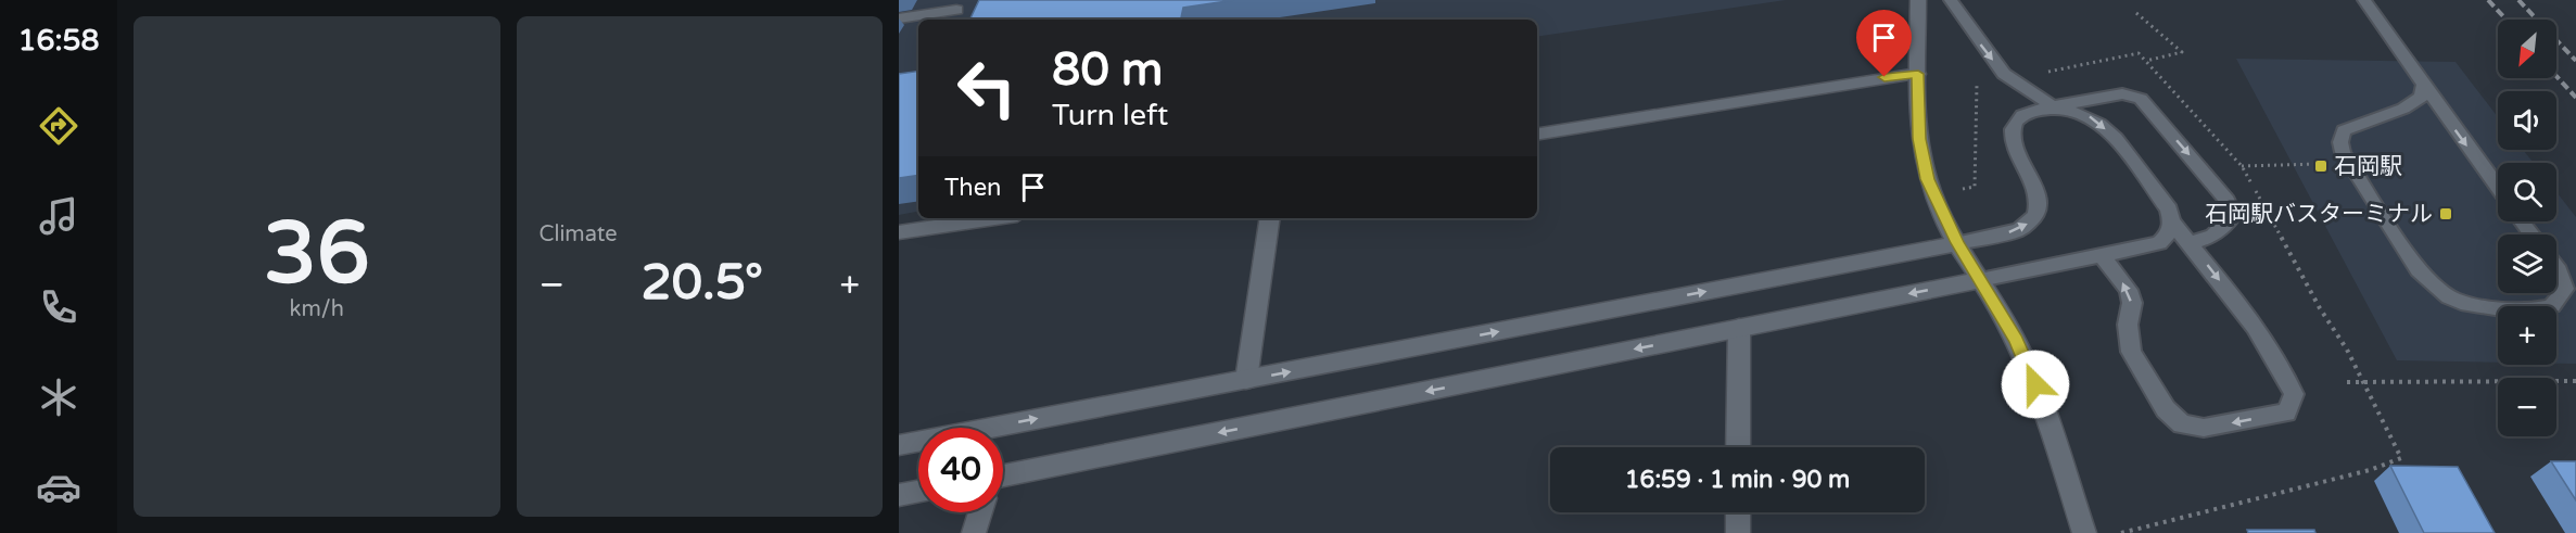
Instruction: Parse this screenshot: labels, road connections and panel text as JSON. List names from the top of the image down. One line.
{"places":{"transit":["石岡駅","石岡駅バスターミナル"]},"north":"bottom left","page":{"tabs":"16:58","tile":[["36","km/h"],"Climate"],"map_buttons":["+","−"],"turn":["80 m","Turn left"],"then":"Then","heat":["−","20.5°","+"],"limit":"40","trip":"16:59 · 1 min · 90 m"}}
